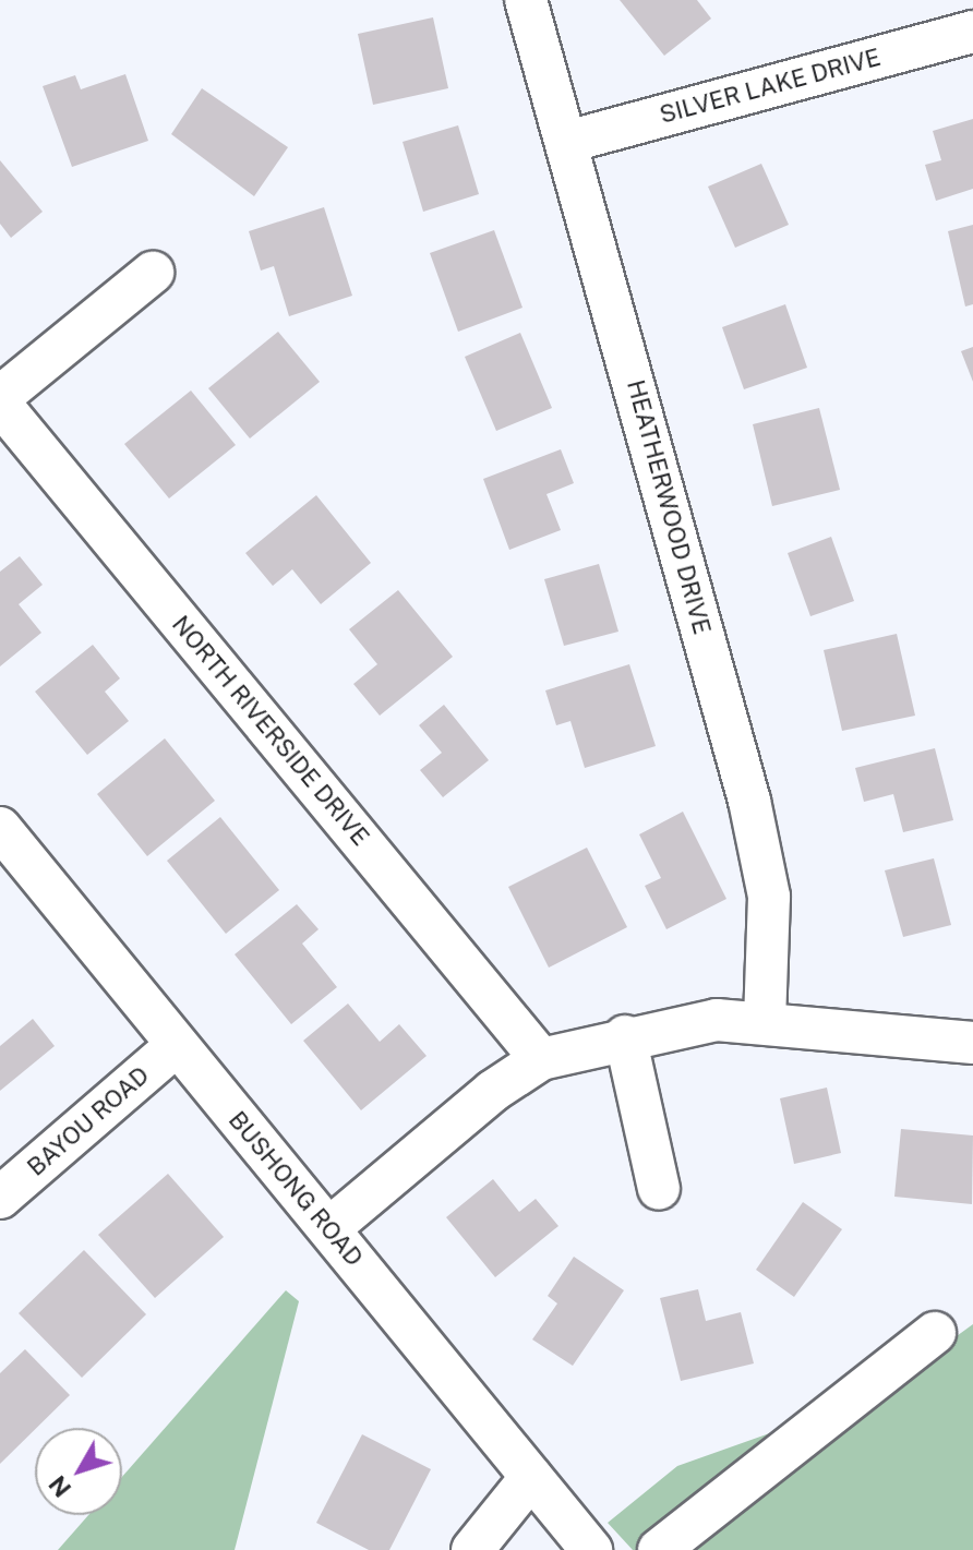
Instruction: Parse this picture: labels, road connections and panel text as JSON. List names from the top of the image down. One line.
{"streets":{"street":["SILVER LAKE DRIVE","HEATHERWOOD DRIVE","NORTH RIVERSIDE DRIVE","BAYOU ROAD","BUSHONG ROAD"]},"crossings":[["SILVER LAKE DRIVE","HEATHERWOOD DRIVE"],["BAYOU ROAD","BUSHONG ROAD"]],"north":"bottom left"}
